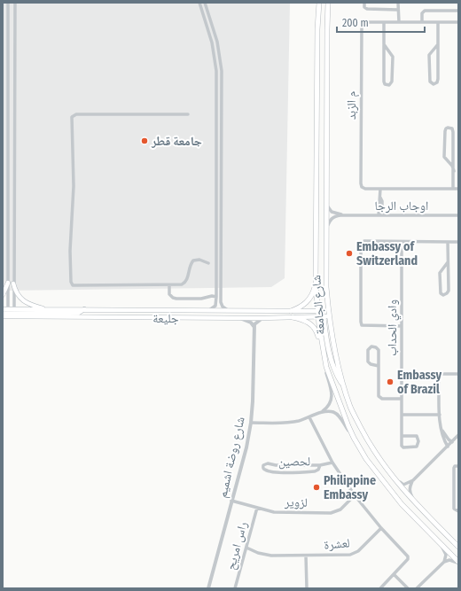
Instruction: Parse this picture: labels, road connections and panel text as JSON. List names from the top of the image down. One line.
{"streets":{"main road":["شارع الجامعة","جليعة"],"street":["م الزبد","اوجاب الرجا","وادي الحداب","شارع روضة اشميم","لحصين","لزوير","لعشرة","راس امريح"]},"crossings":[["اوجاب الرجا","شارع الجامعة"],["شارع الجامعة","جليعة"],["شارع روضة اشميم","لزوير"],["لزوير","راس امريح"],["لعشرة","راس امريح"]],"places":["جامعة قطر","Embassy of Switzerland","Embassy of Brazil","Philippine Embassy"],"scale_bar":"200 m"}
